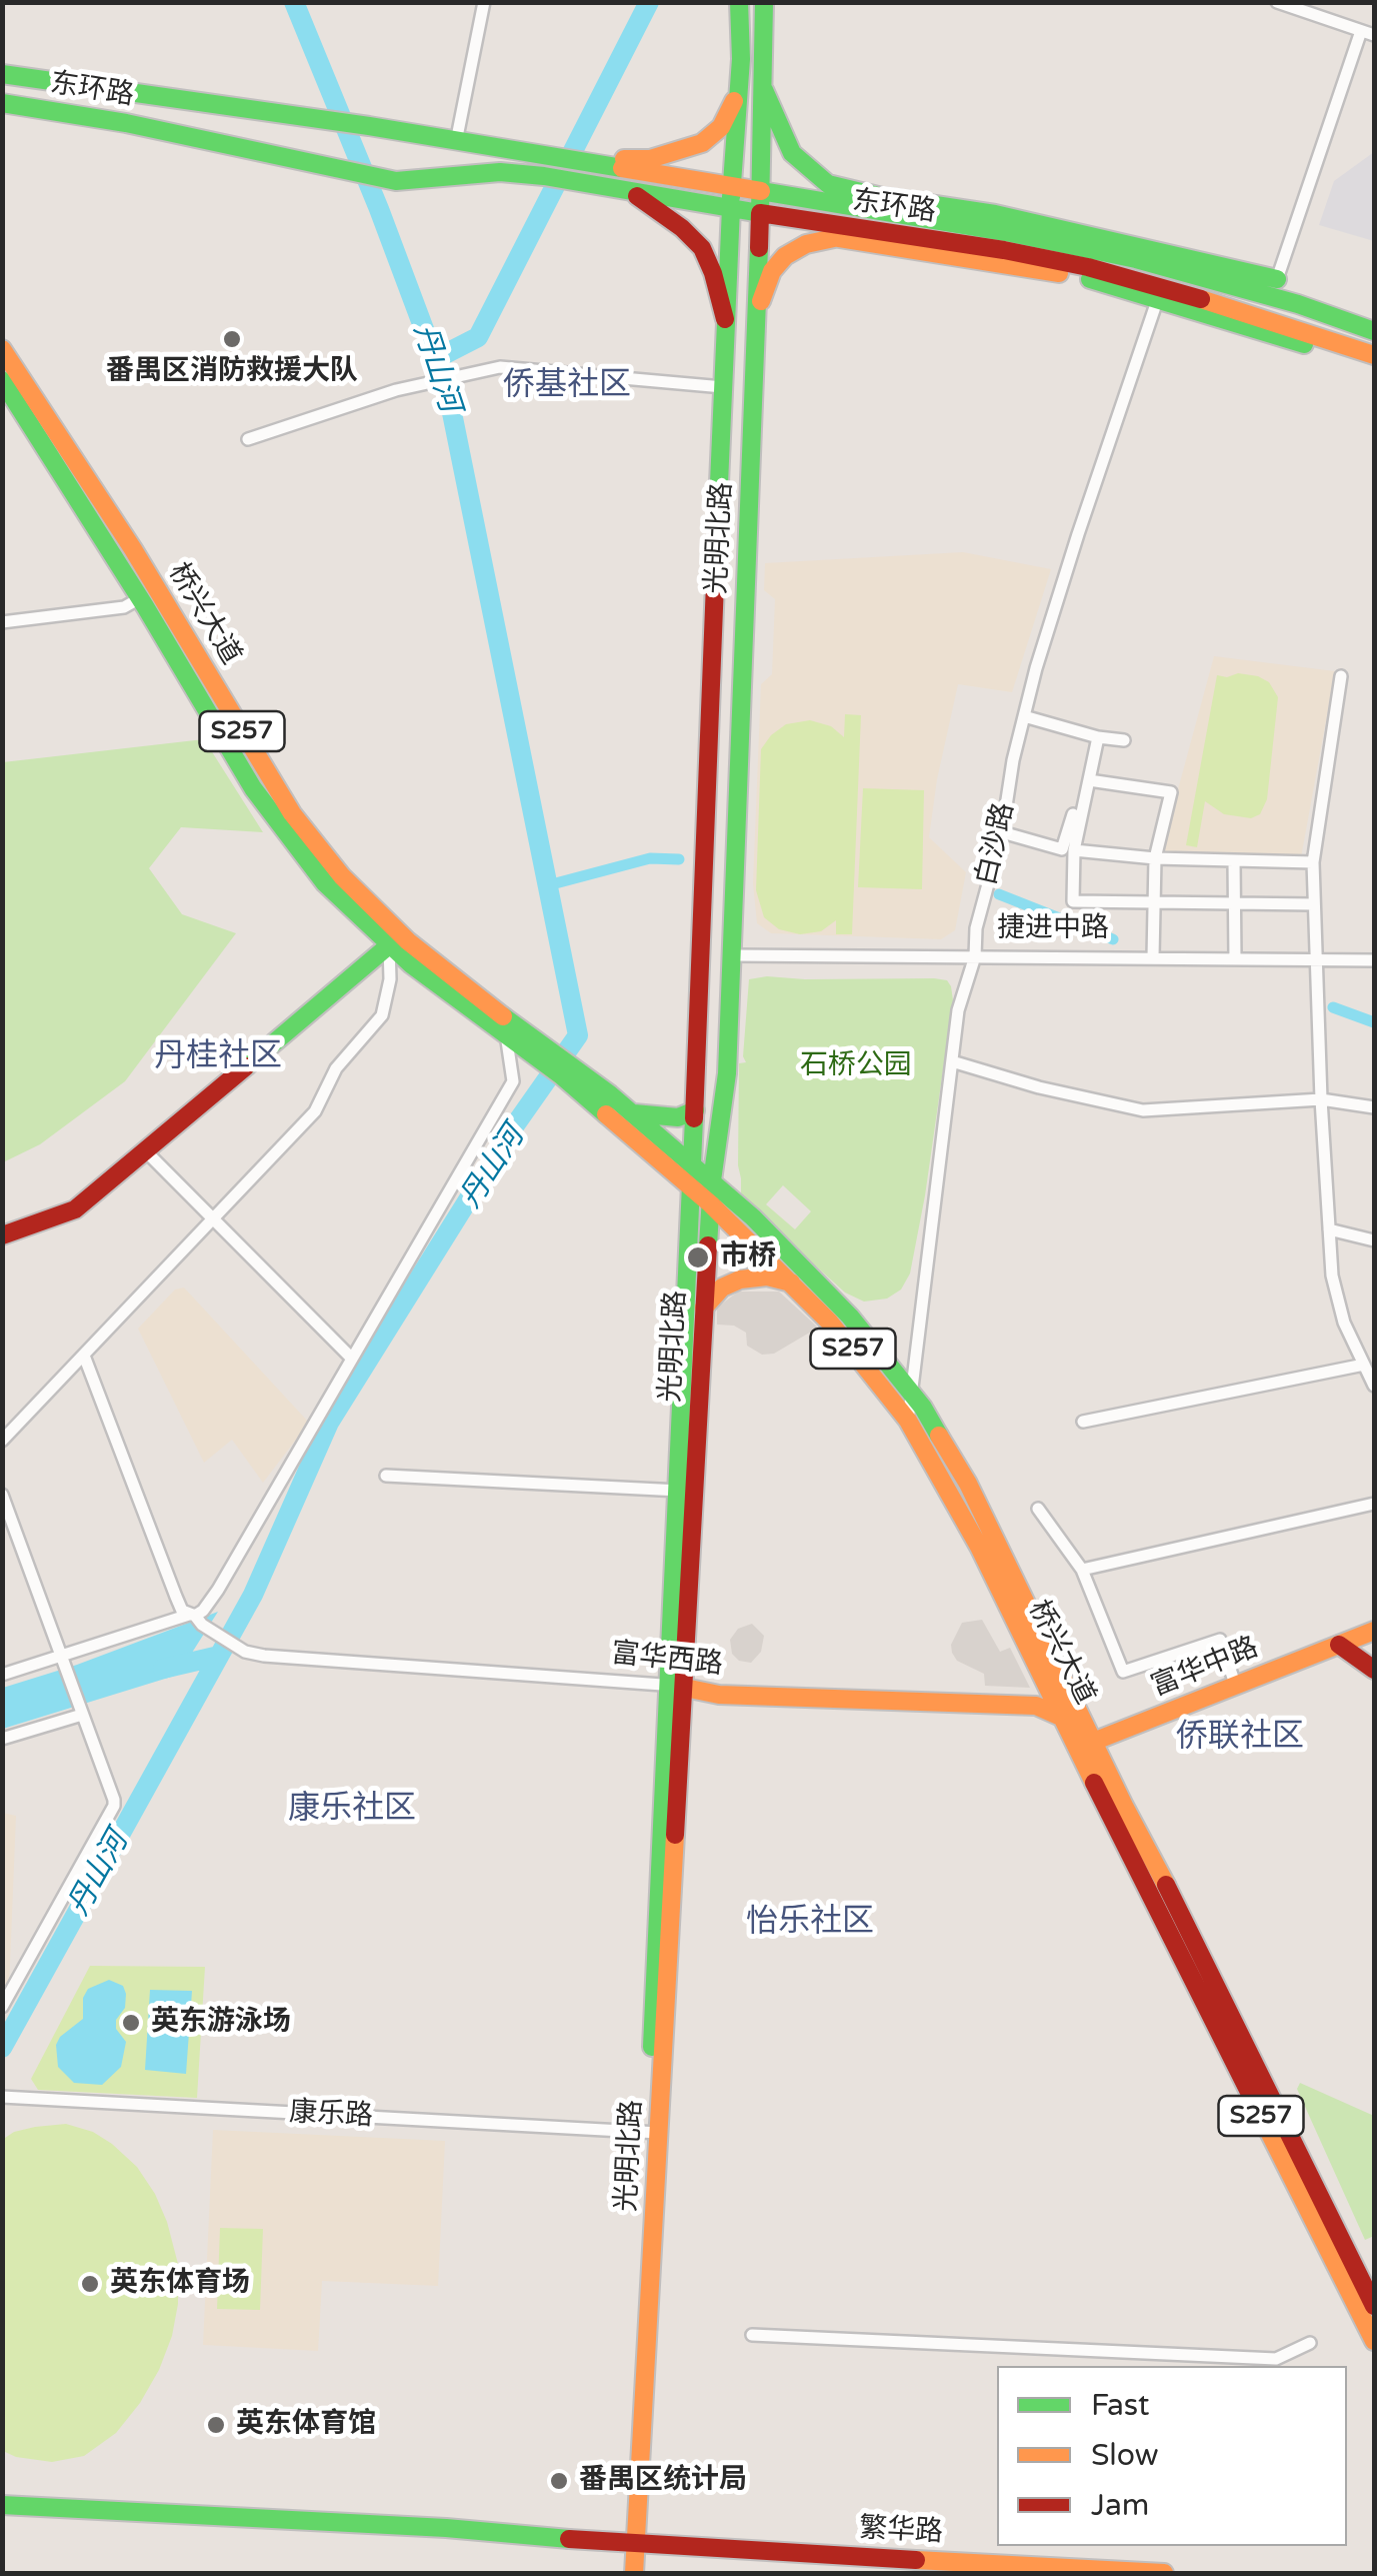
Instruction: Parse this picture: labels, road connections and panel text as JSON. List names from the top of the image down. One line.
{"streets":{"main road":["东环路","光明北路","桥兴大道","S257","富华西路","富华中路","繁华路"],"street":["白沙路","捷进中路","康乐路"]},"crossings":[["东环路","光明北路"],["东环路","白沙路"],["光明北路","桥兴大道"],["光明北路","捷进中路"],["光明北路","富华西路"],["光明北路","康乐路"],["光明北路","繁华路"],["桥兴大道","S257"],["桥兴大道","白沙路"],["桥兴大道","富华西路"],["桥兴大道","富华中路"],["白沙路","捷进中路"]],"districts":["侨基社区","丹桂社区","侨联社区","康乐社区","怡乐社区"],"water":["丹山河"],"parks":["石桥公园"],"places":["番禺区消防救援大队","市桥","英东游泳场","英东体育场","英东体育馆","番禺区统计局"],"legend":["Fast","Slow","Jam"]}
